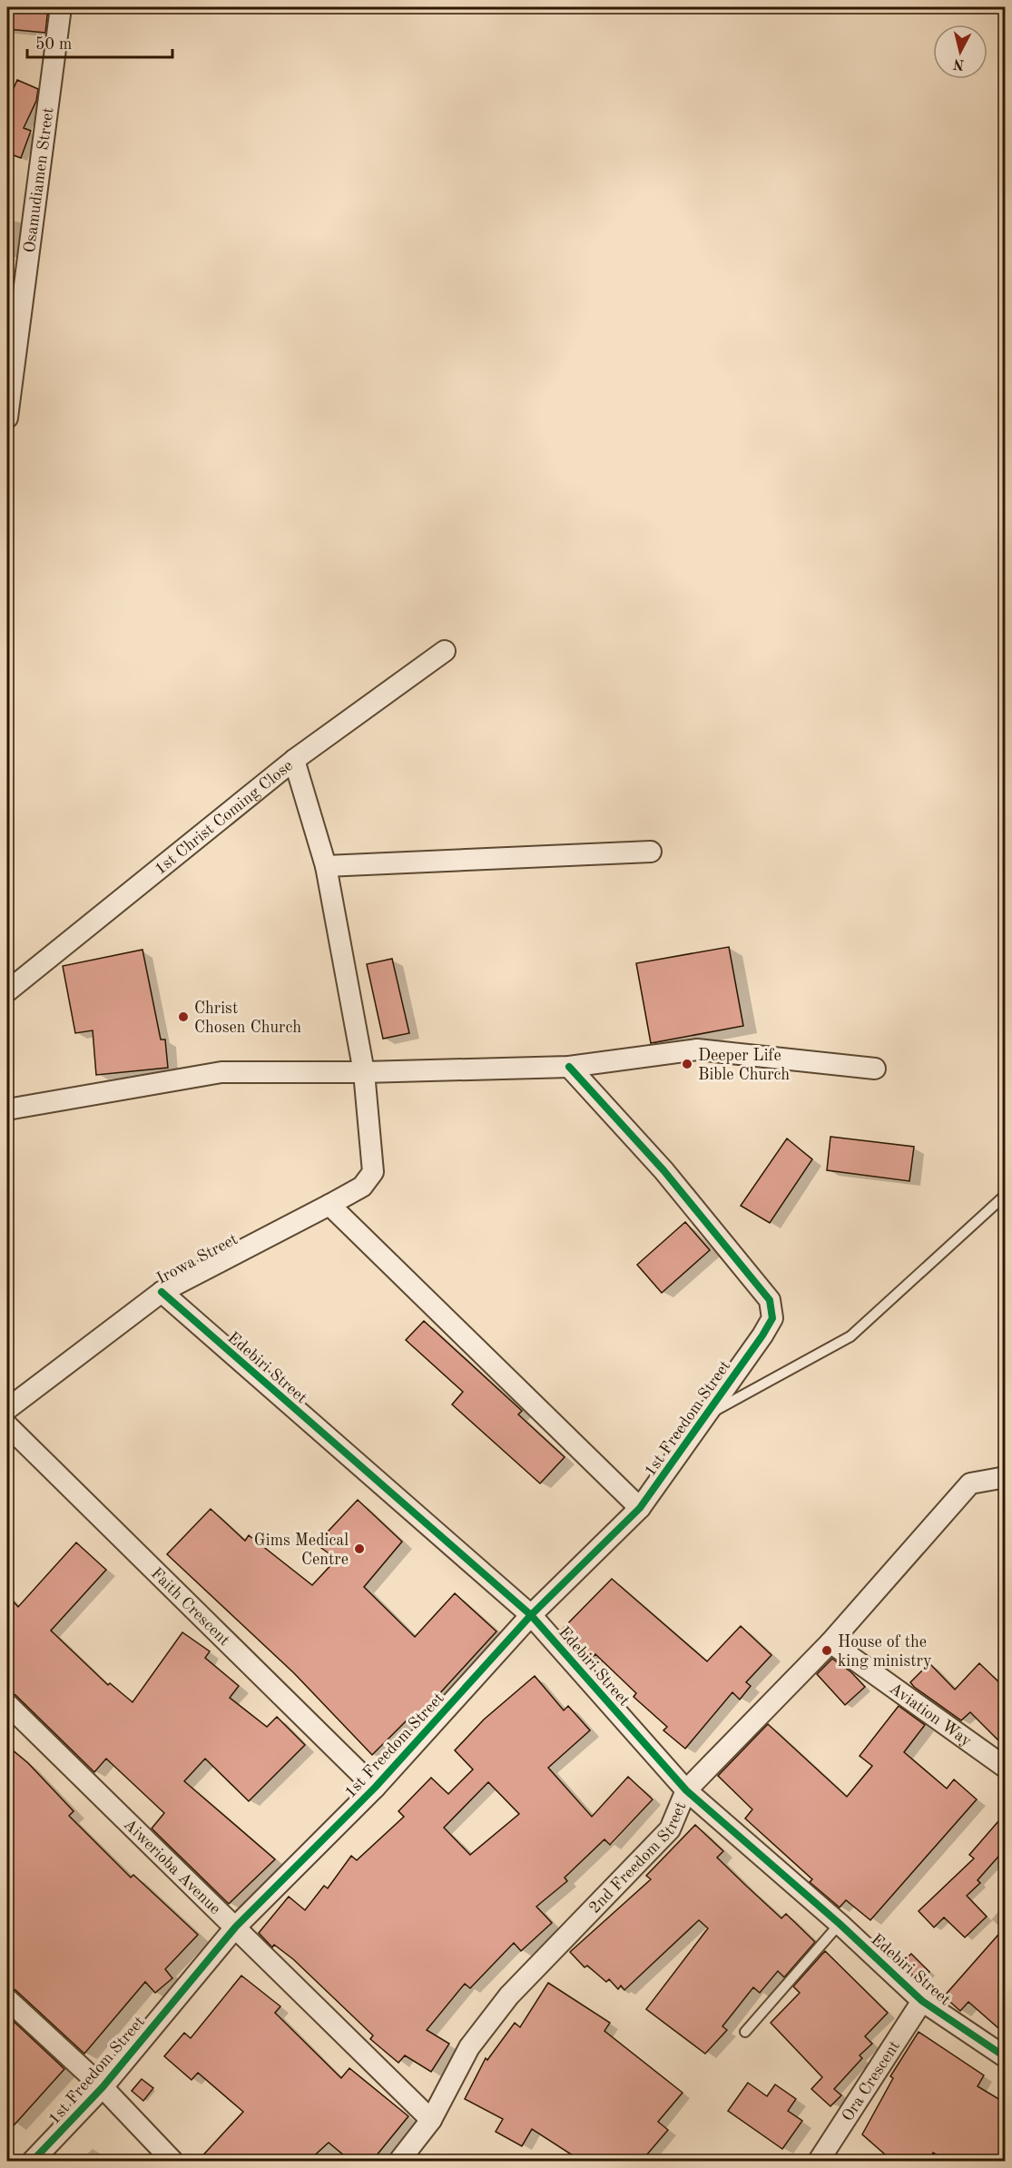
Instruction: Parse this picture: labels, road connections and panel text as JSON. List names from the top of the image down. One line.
{"streets":{"street":["Osamudiamen Street","1st Christ Coming Close","Irowa Street","Edebiri Street","1st Freedom Street","Faith Crescent","Aviation Way","2nd Freedom Street","Aiwerioba Avenue","Ora Crescent"]},"crossings":[["1st Christ Coming Close","Irowa Street"],["Irowa Street","Edebiri Street"],["Edebiri Street","1st Freedom Street"],["Edebiri Street","2nd Freedom Street"],["Edebiri Street","Ora Crescent"],["1st Freedom Street","Faith Crescent"],["1st Freedom Street","Aiwerioba Avenue"],["Aviation Way","2nd Freedom Street"],["2nd Freedom Street","Aiwerioba Avenue"]],"places":["Christ Chosen Church","Deeper Life Bible Church","Gims Medical Centre","House of the king ministry"],"scale_bar":"50 m","north":"bottom"}
